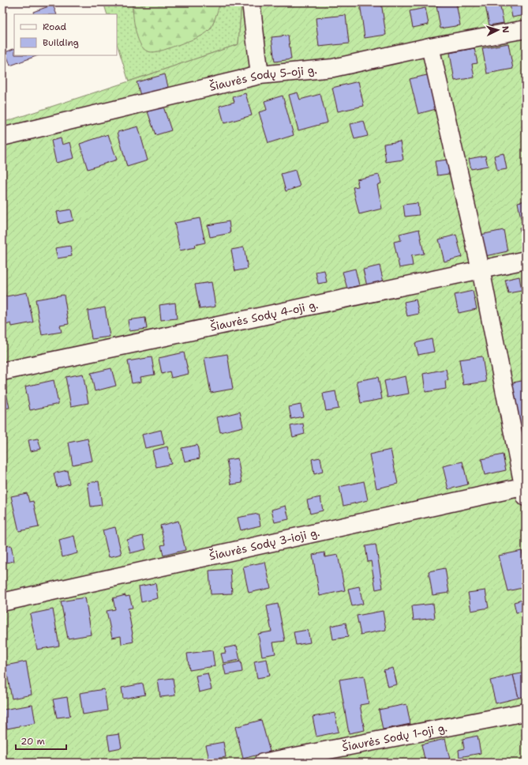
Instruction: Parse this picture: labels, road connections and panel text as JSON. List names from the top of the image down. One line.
{"streets":{"street":["Šiaurės Sodų 5-oji g.","Šiaurės Sodų 4-oji g.","Šiaurės Sodų 3-ioji g.","Šiaurės Sodų 1-oji g."]},"legend":["Road","Building"],"scale_bar":"20 m","north":"right"}
